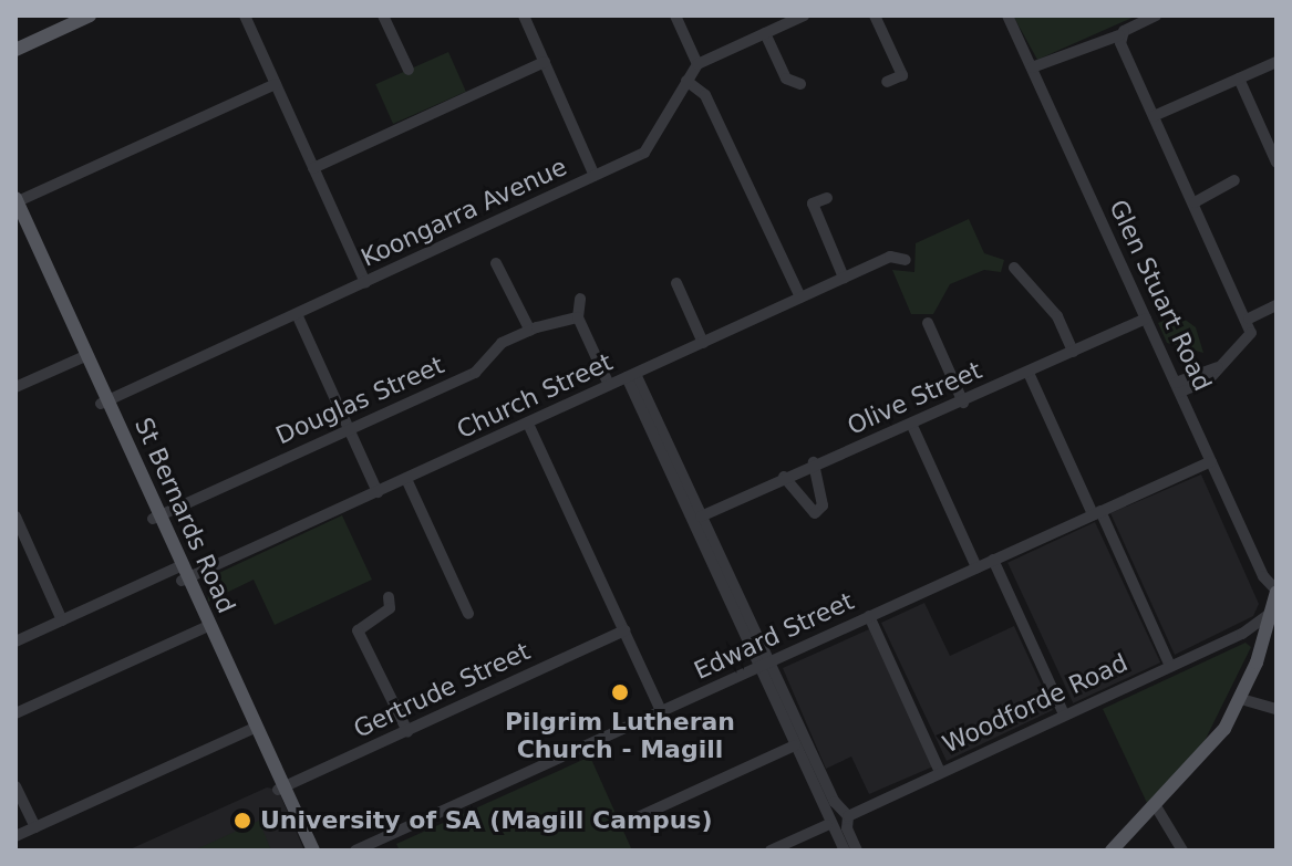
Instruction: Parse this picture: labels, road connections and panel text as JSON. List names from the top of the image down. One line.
{"streets":{"main road":["St Bernards Road"],"street":["Koongarra Avenue","Glen Stuart Road","Church Street","Olive Street","Douglas Street","Edward Street","Gertrude Street","Woodforde Road"]},"crossings":[["Koongarra Avenue","St Bernards Road"],["Glen Stuart Road","Olive Street"],["Glen Stuart Road","Edward Street"],["Church Street","St Bernards Road"],["Douglas Street","St Bernards Road"],["St Bernards Road","Gertrude Street"]],"places":["Pilgrim Lutheran Church - Magill","University of SA (Magill Campus)"]}
